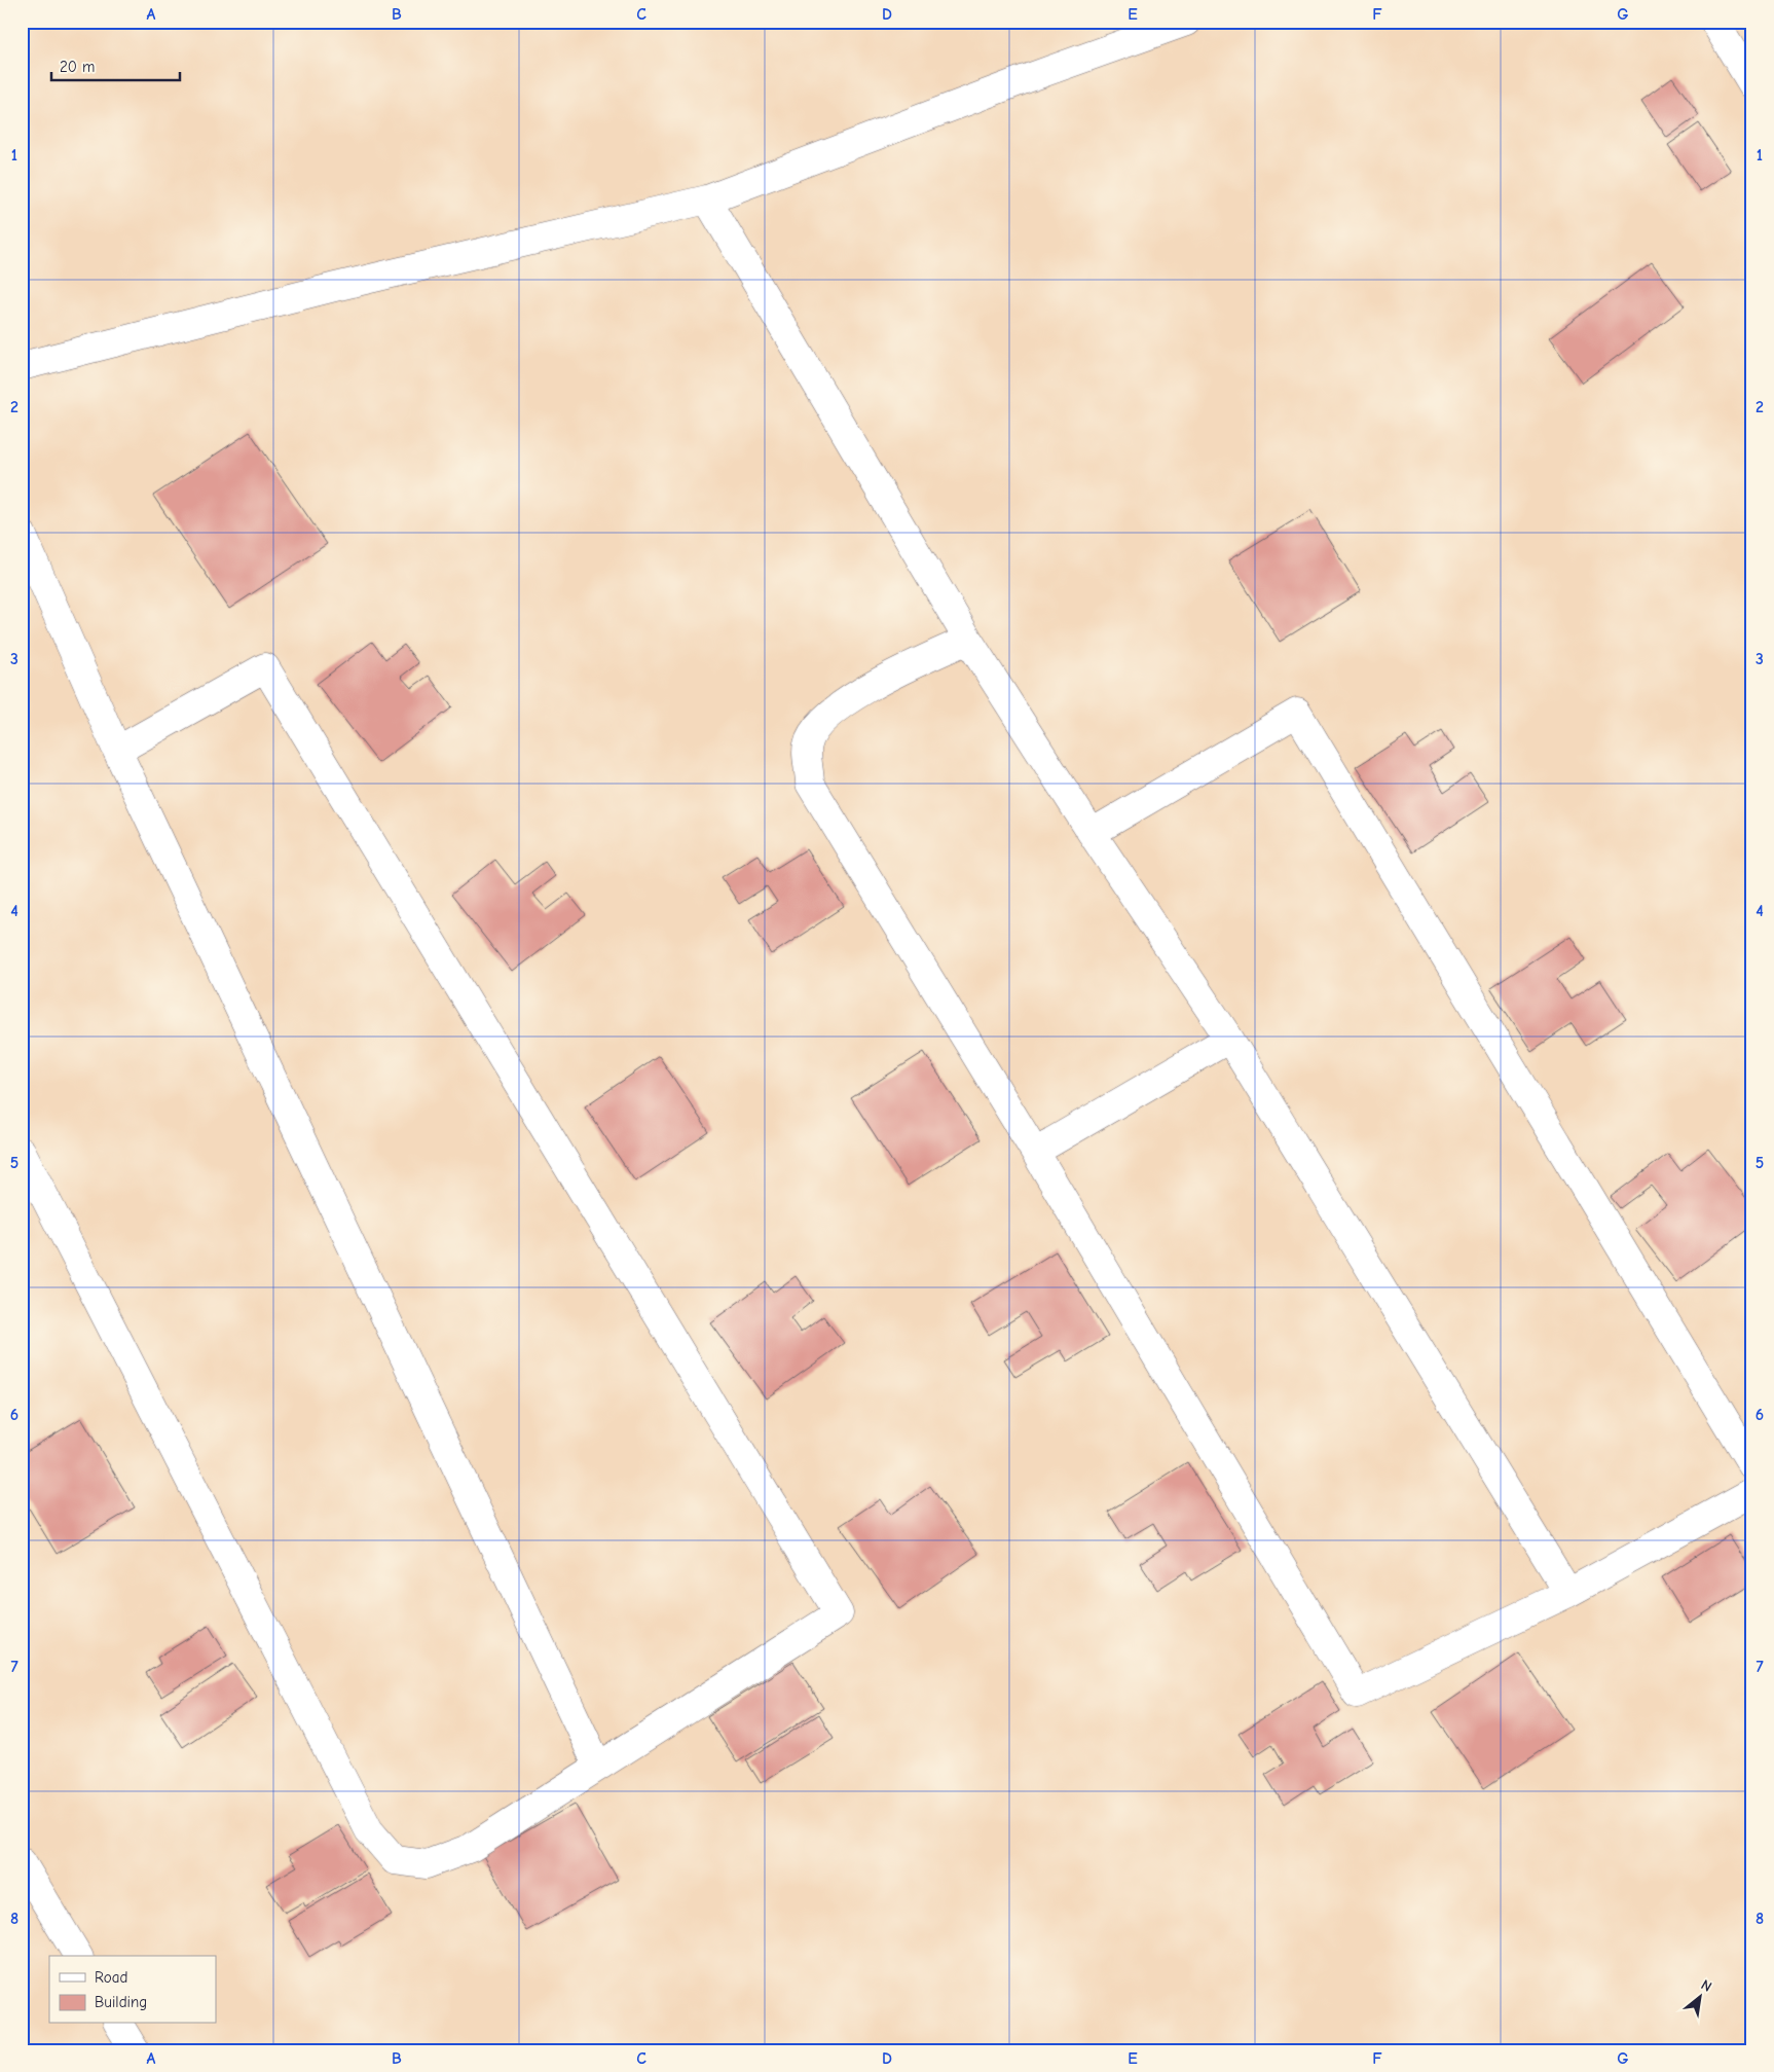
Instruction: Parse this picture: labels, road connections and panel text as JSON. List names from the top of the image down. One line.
{"legend":["Road","Building"],"scale_bar":"20 m","north":"top right","grid":{"columns":["A","B","C","D","E","F","G"],"rows":["1","2","3","4","5","6","7","8"]}}
